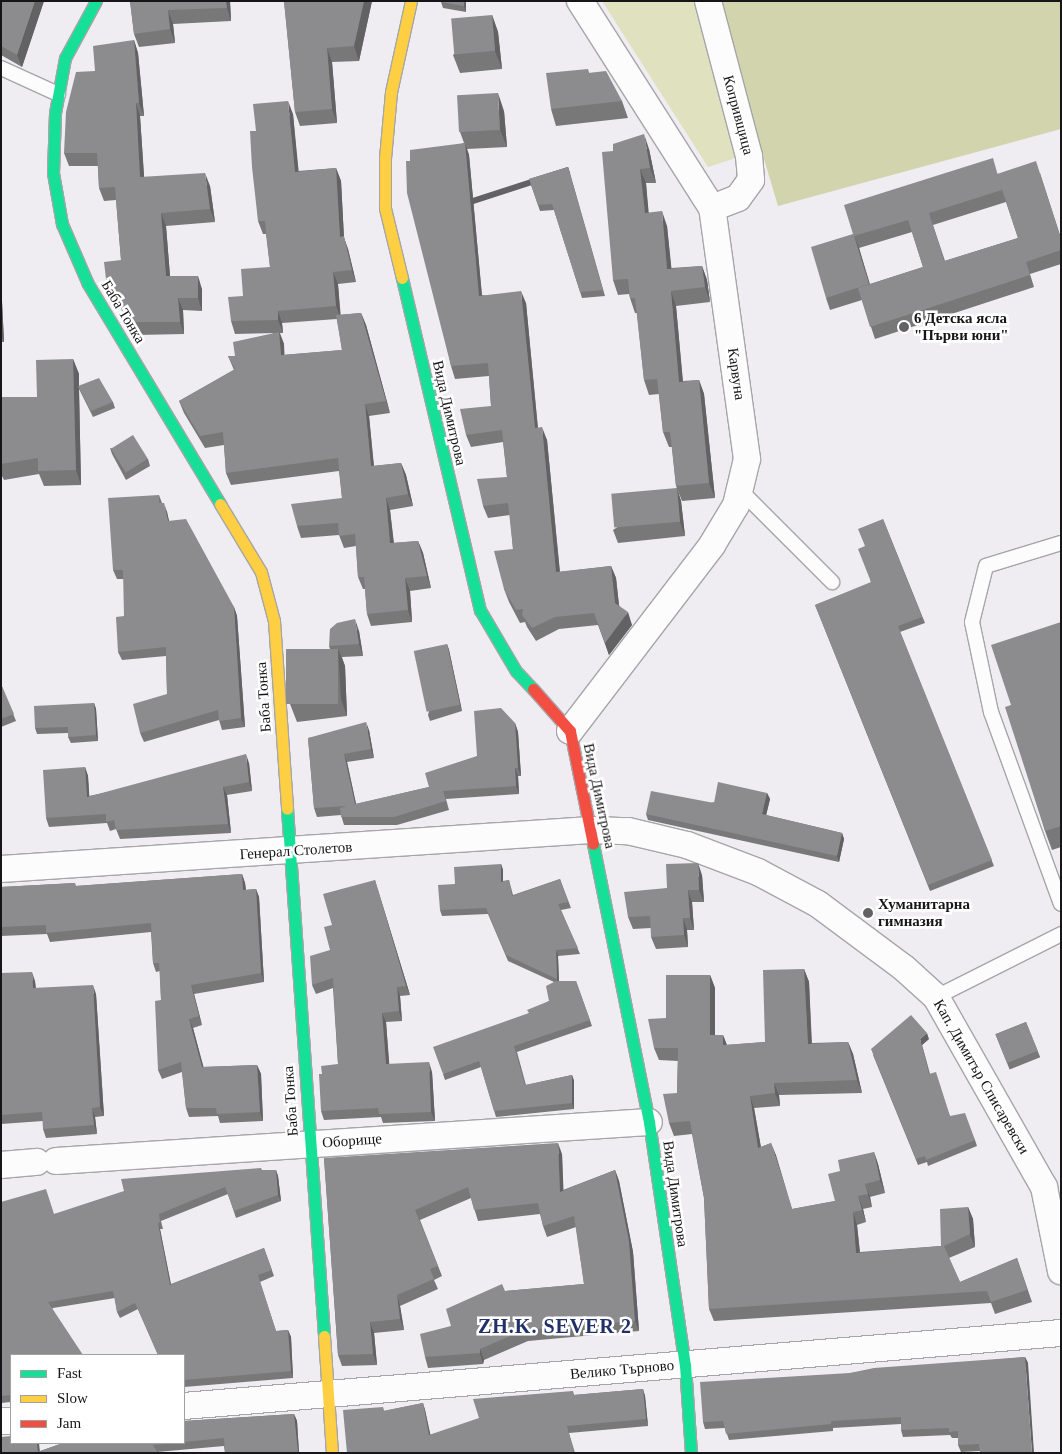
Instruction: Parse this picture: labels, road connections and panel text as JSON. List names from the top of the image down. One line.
{"streets":{"street":["Копривщица","Баба Тонка","Карвуна","Вида Димитрова","Генерал Столетов","Кап. Димитър Списаревски","Оборище","Велико Търново"]},"crossings":[["Копривщица","Карвуна"],["Баба Тонка","Генерал Столетов"],["Баба Тонка","Оборище"],["Баба Тонка","Велико Търново"],["Карвуна","Вида Димитрова"],["Вида Димитрова","Генерал Столетов"],["Вида Димитрова","Кап. Димитър Списаревски"],["Вида Димитрова","Оборище"],["Вида Димитрова","Велико Търново"],["Генерал Столетов","Кап. Димитър Списаревски"]],"districts":["ZH.K. SEVER 2"],"places":["6 Детска ясла \"Първи юни\"","Хуманитарна гимназия"],"legend":["Fast","Slow","Jam"]}
